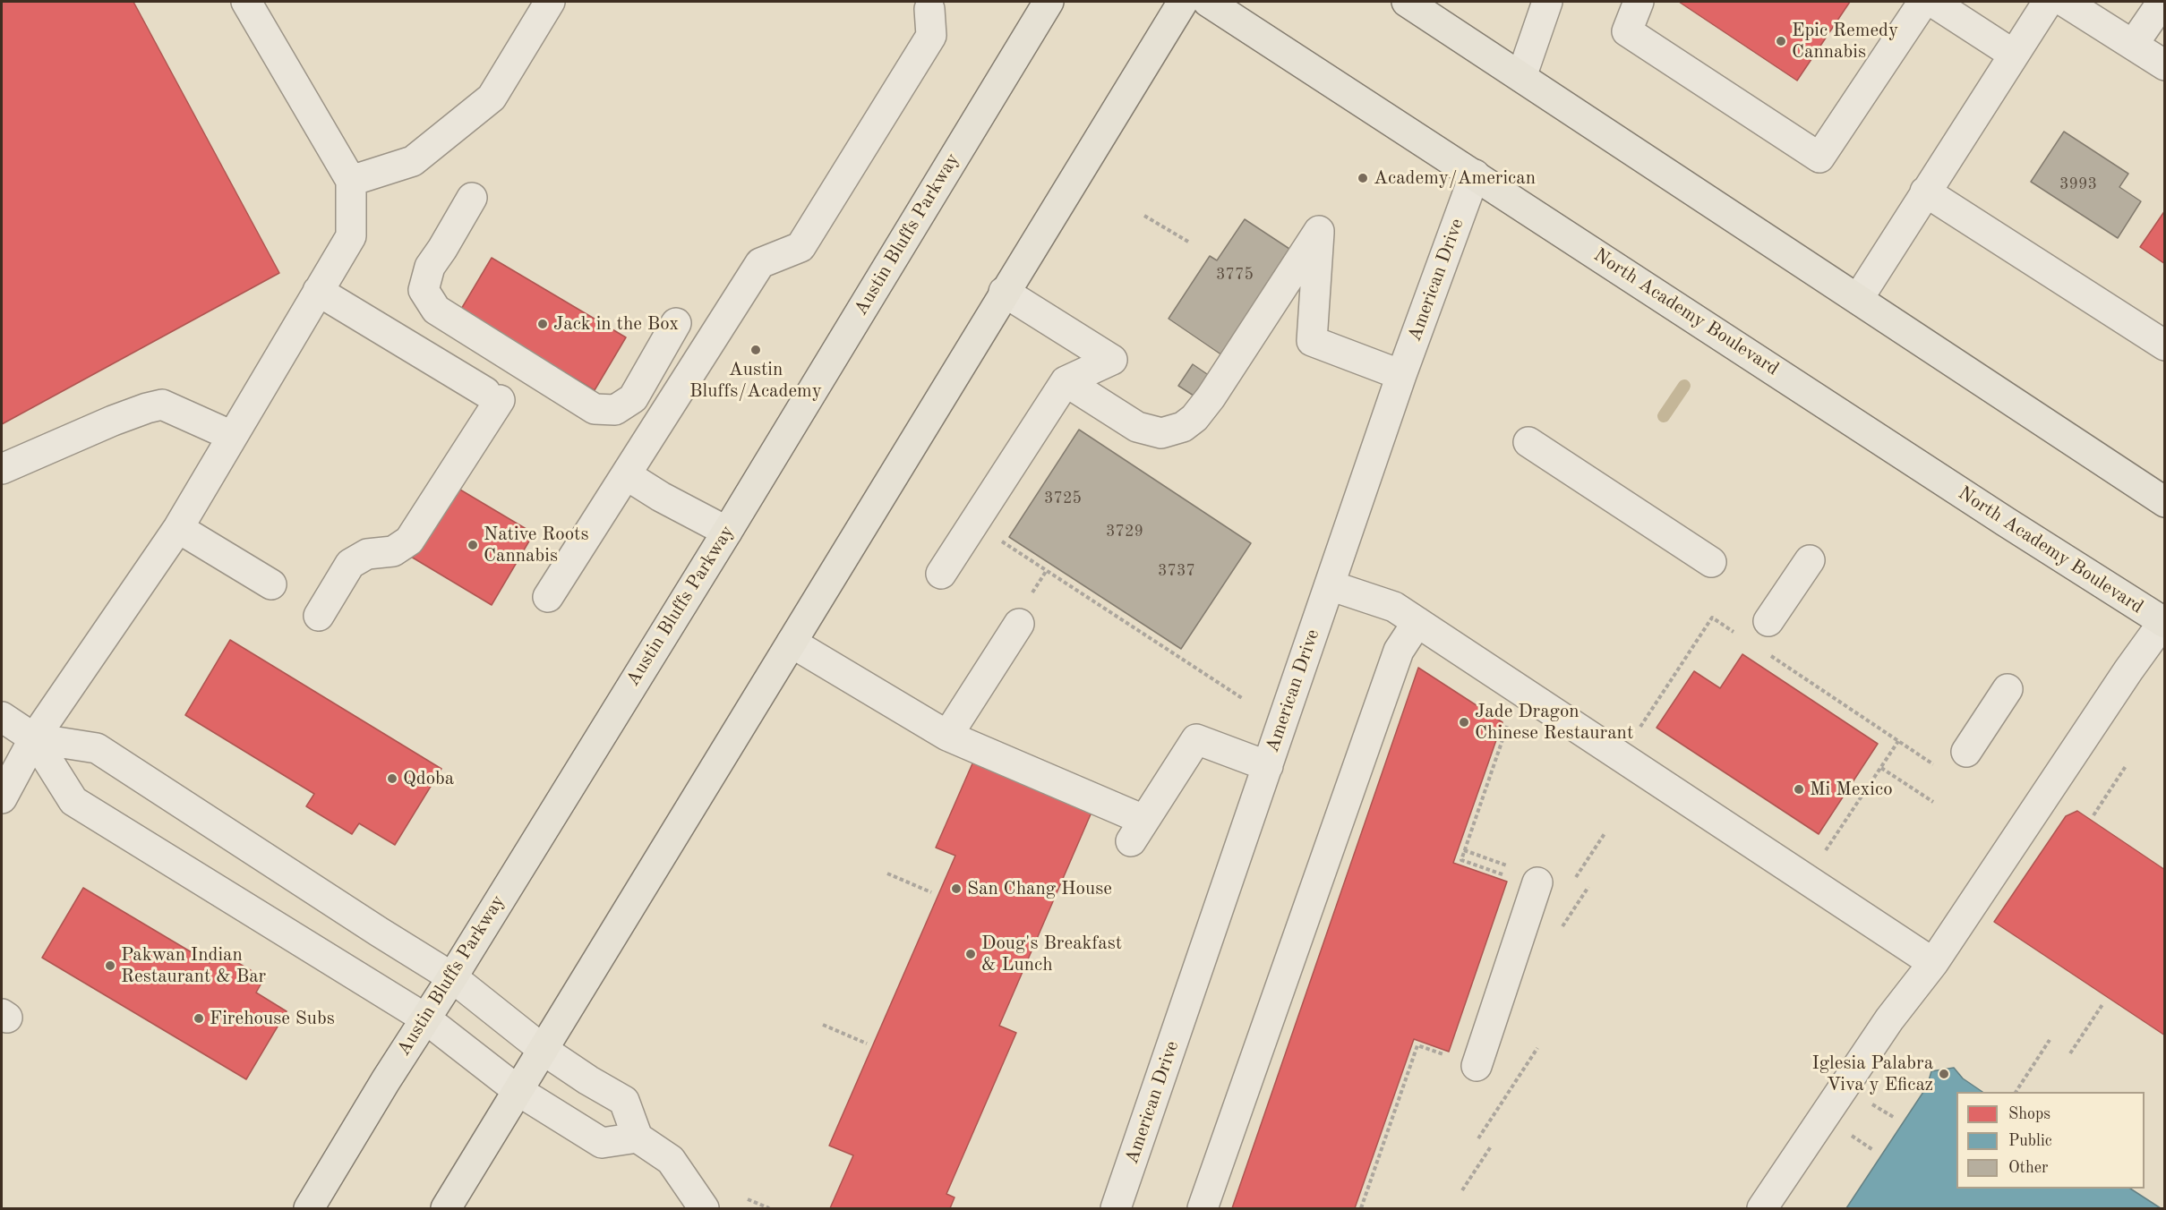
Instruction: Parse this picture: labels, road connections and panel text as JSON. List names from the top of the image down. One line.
{"streets":{"main road":["Austin Bluffs Parkway","North Academy Boulevard"],"street":["American Drive"]},"crossings":[["American Drive","North Academy Boulevard"]],"places":["Epic Remedy Cannabis","Academy/American","Jack in the Box","Austin Bluffs/Academy","Native Roots Cannabis","Jade Dragon Chinese Restaurant","Qdoba","Mi Mexico","San Chang House","Doug's Breakfast & Lunch","Pakwan Indian Restaurant & Bar","Firehouse Subs","Iglesia Palabra Viva y Eficaz"],"house_numbers":["3993","3775","3725","3729","3737"],"legend":["Shops","Public","Other"]}
